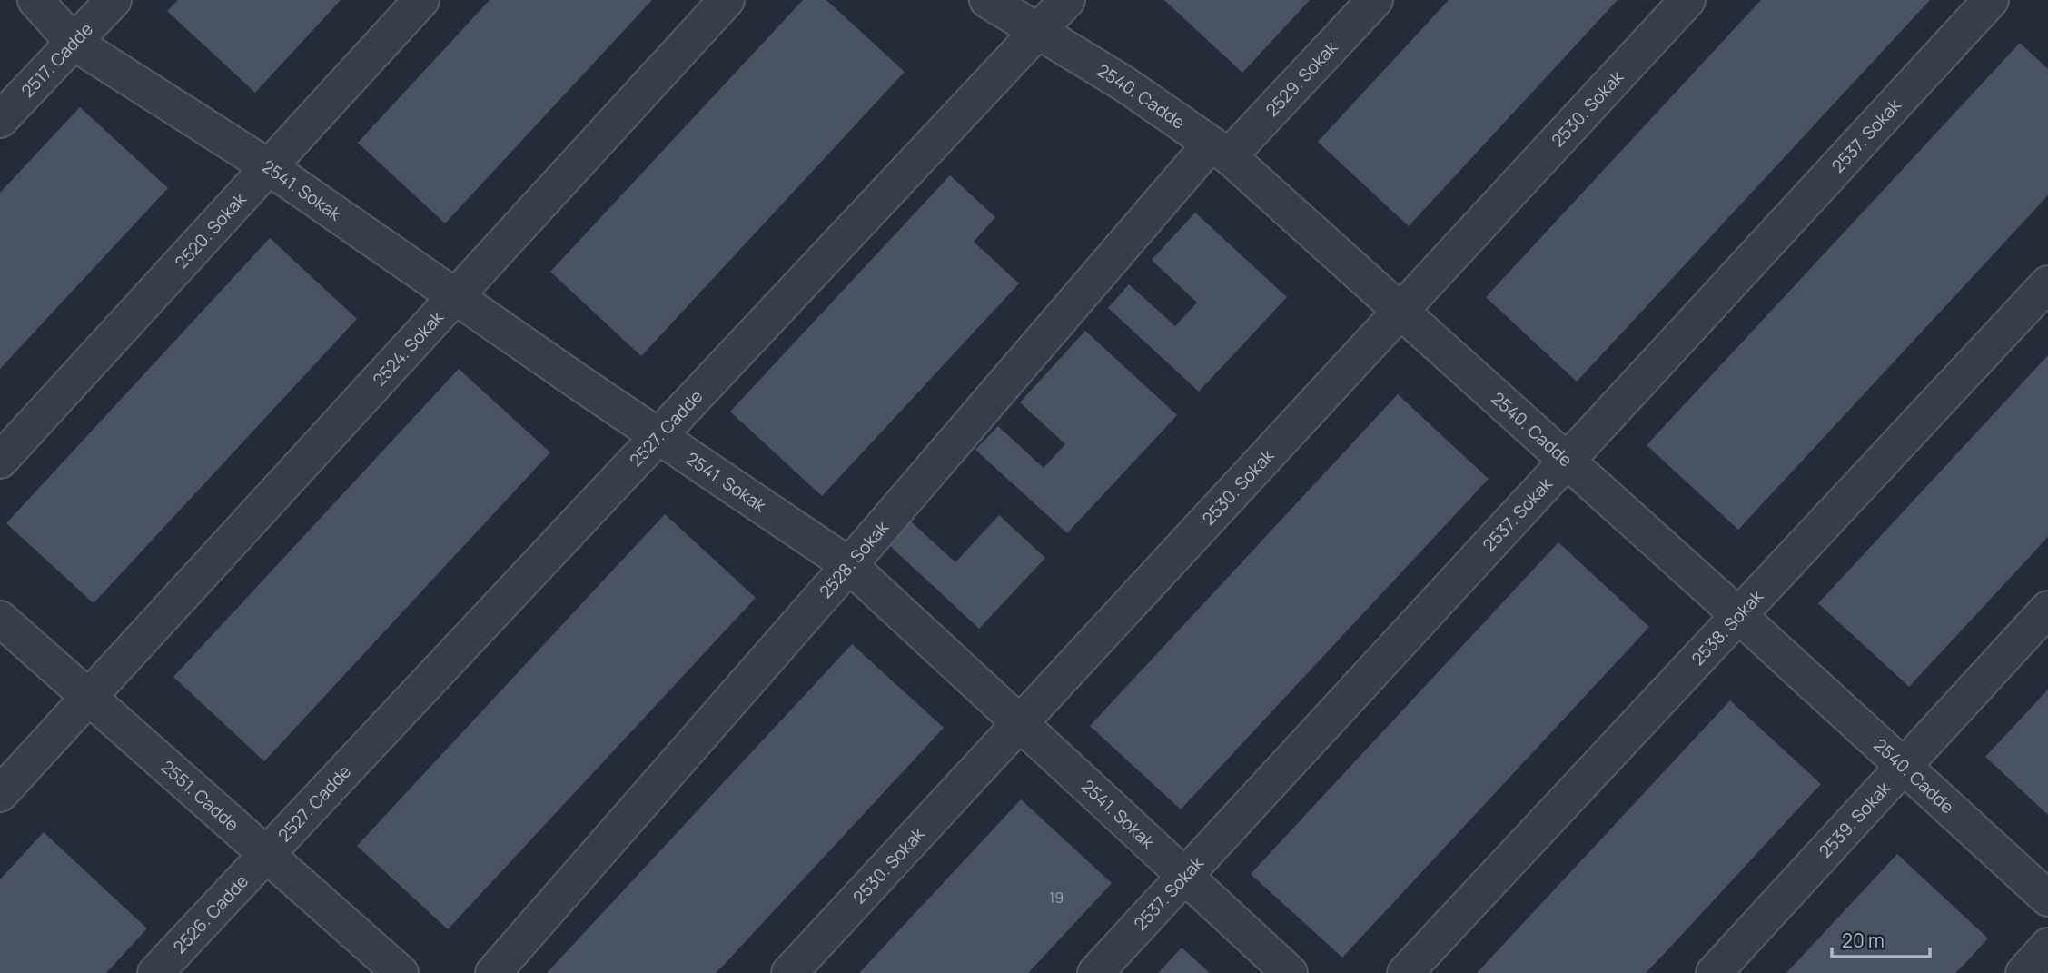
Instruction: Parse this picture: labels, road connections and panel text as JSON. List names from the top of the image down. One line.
{"streets":{"street":["2517. Cadde","2529. Sokak","2540. Cadde","2530. Sokak","2537. Sokak","2541. Sokak","2520. Sokak","2524. Sokak","2527. Cadde","2528. Sokak","2538. Sokak","2551. Cadde","2539. Sokak","2526. Cadde"]},"crossings":[["2517. Cadde","2541. Sokak"],["2529. Sokak","2540. Cadde"],["2529. Sokak","2528. Sokak"],["2540. Cadde","2530. Sokak"],["2540. Cadde","2537. Sokak"],["2540. Cadde","2527. Cadde"],["2540. Cadde","2528. Sokak"],["2540. Cadde","2538. Sokak"],["2540. Cadde","2539. Sokak"],["2530. Sokak","2541. Sokak"],["2537. Sokak","2541. Sokak"],["2541. Sokak","2520. Sokak"],["2541. Sokak","2524. Sokak"],["2541. Sokak","2527. Cadde"],["2541. Sokak","2528. Sokak"],["2524. Sokak","2551. Cadde"],["2527. Cadde","2551. Cadde"],["2527. Cadde","2526. Cadde"],["2551. Cadde","2526. Cadde"]],"house_numbers":["19"],"scale_bar":"20 m"}
